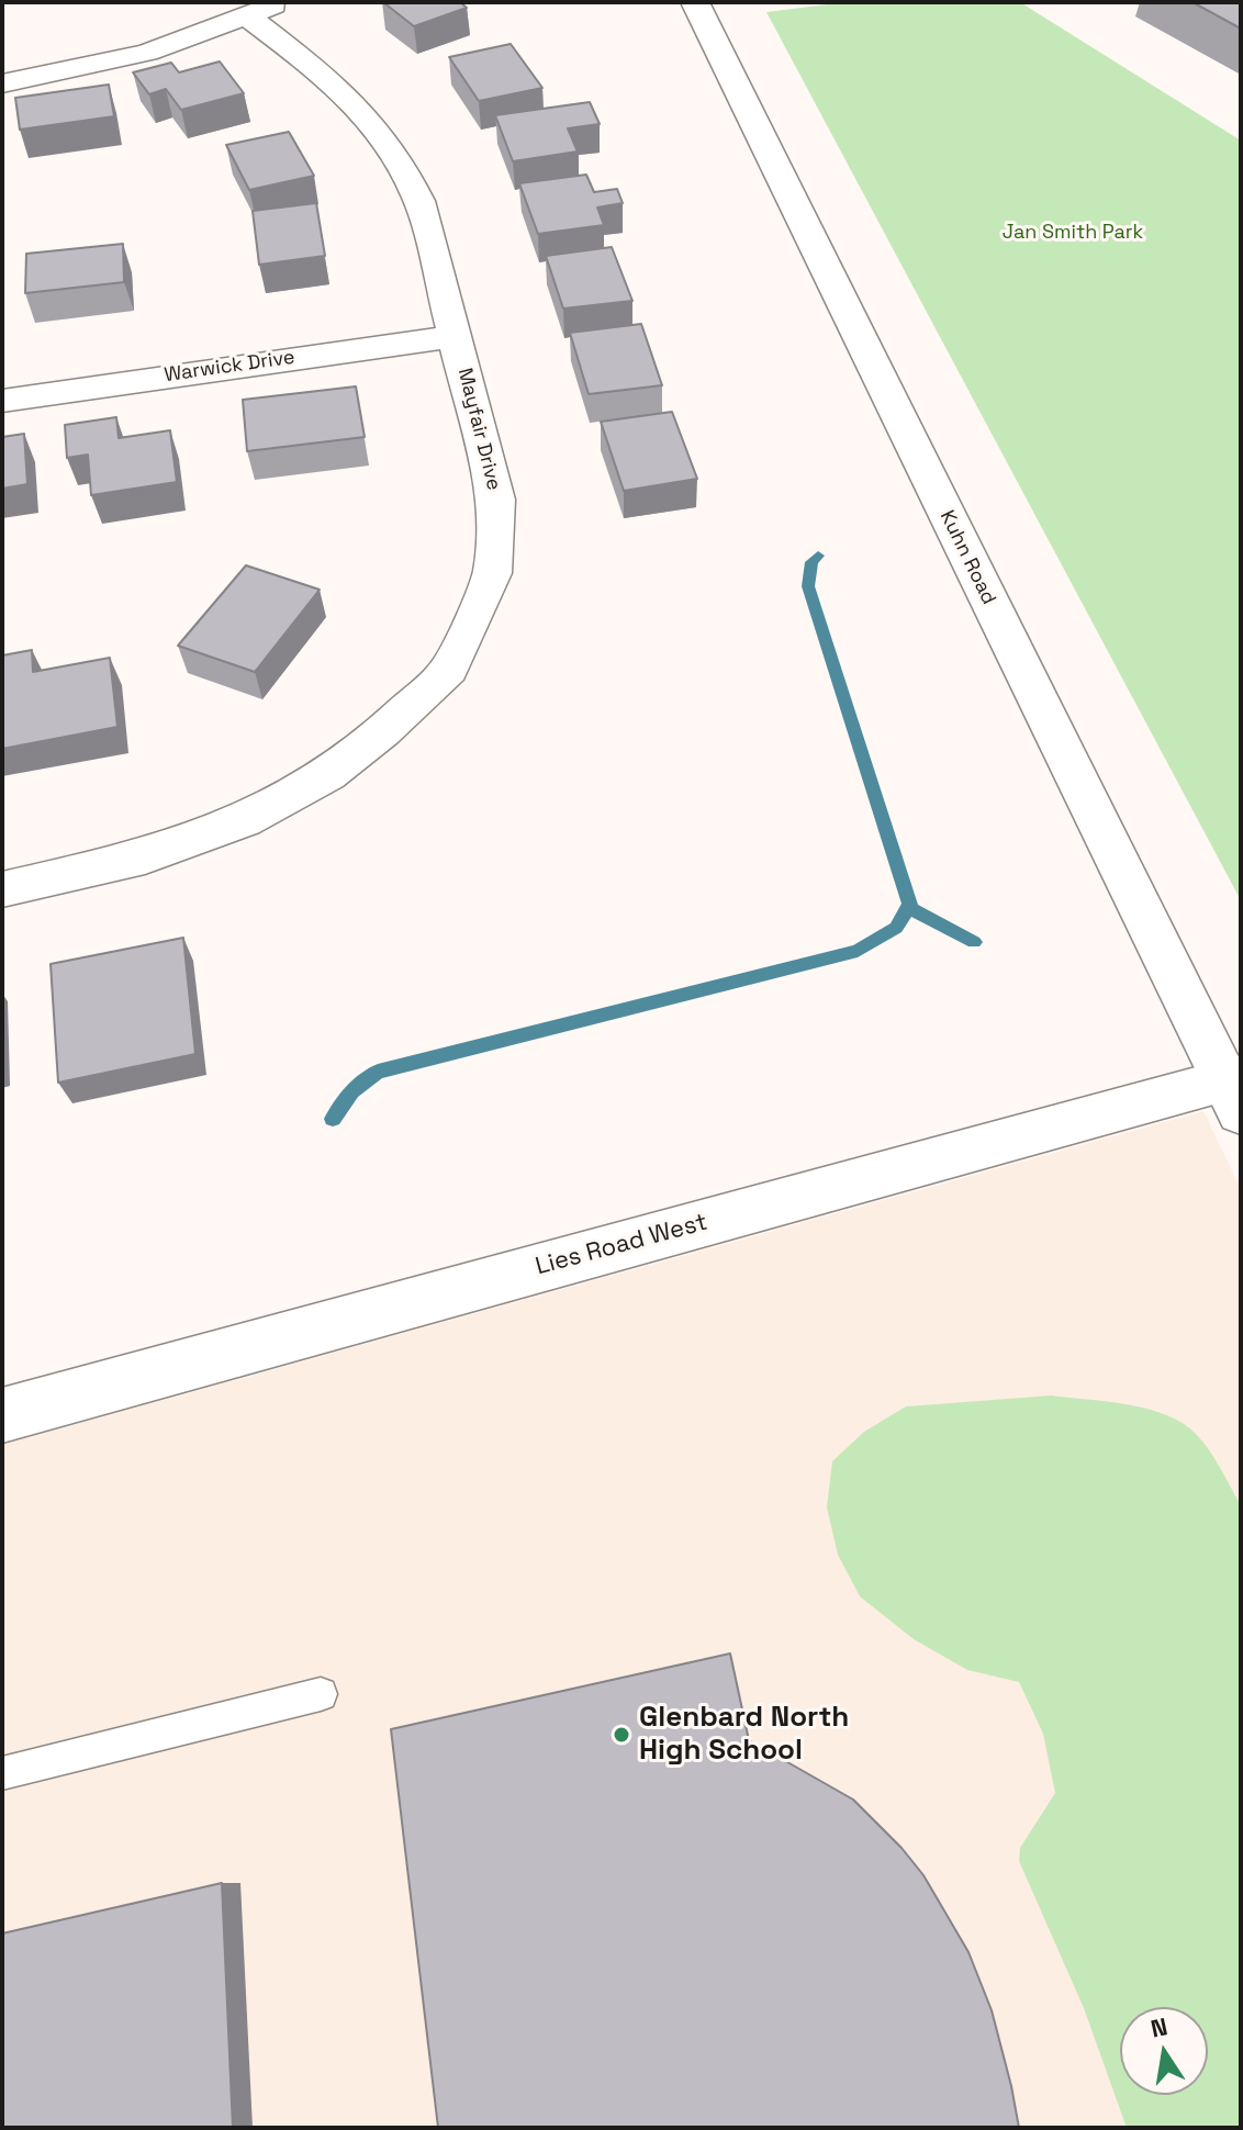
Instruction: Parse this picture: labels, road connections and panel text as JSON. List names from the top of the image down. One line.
{"streets":{"street":["Warwick Drive","Mayfair Drive","Kuhn Road","Lies Road West"]},"crossings":[["Warwick Drive","Mayfair Drive"],["Kuhn Road","Lies Road West"]],"parks":["Jan Smith Park"],"places":["Glenbard North High School"],"north":"top"}
